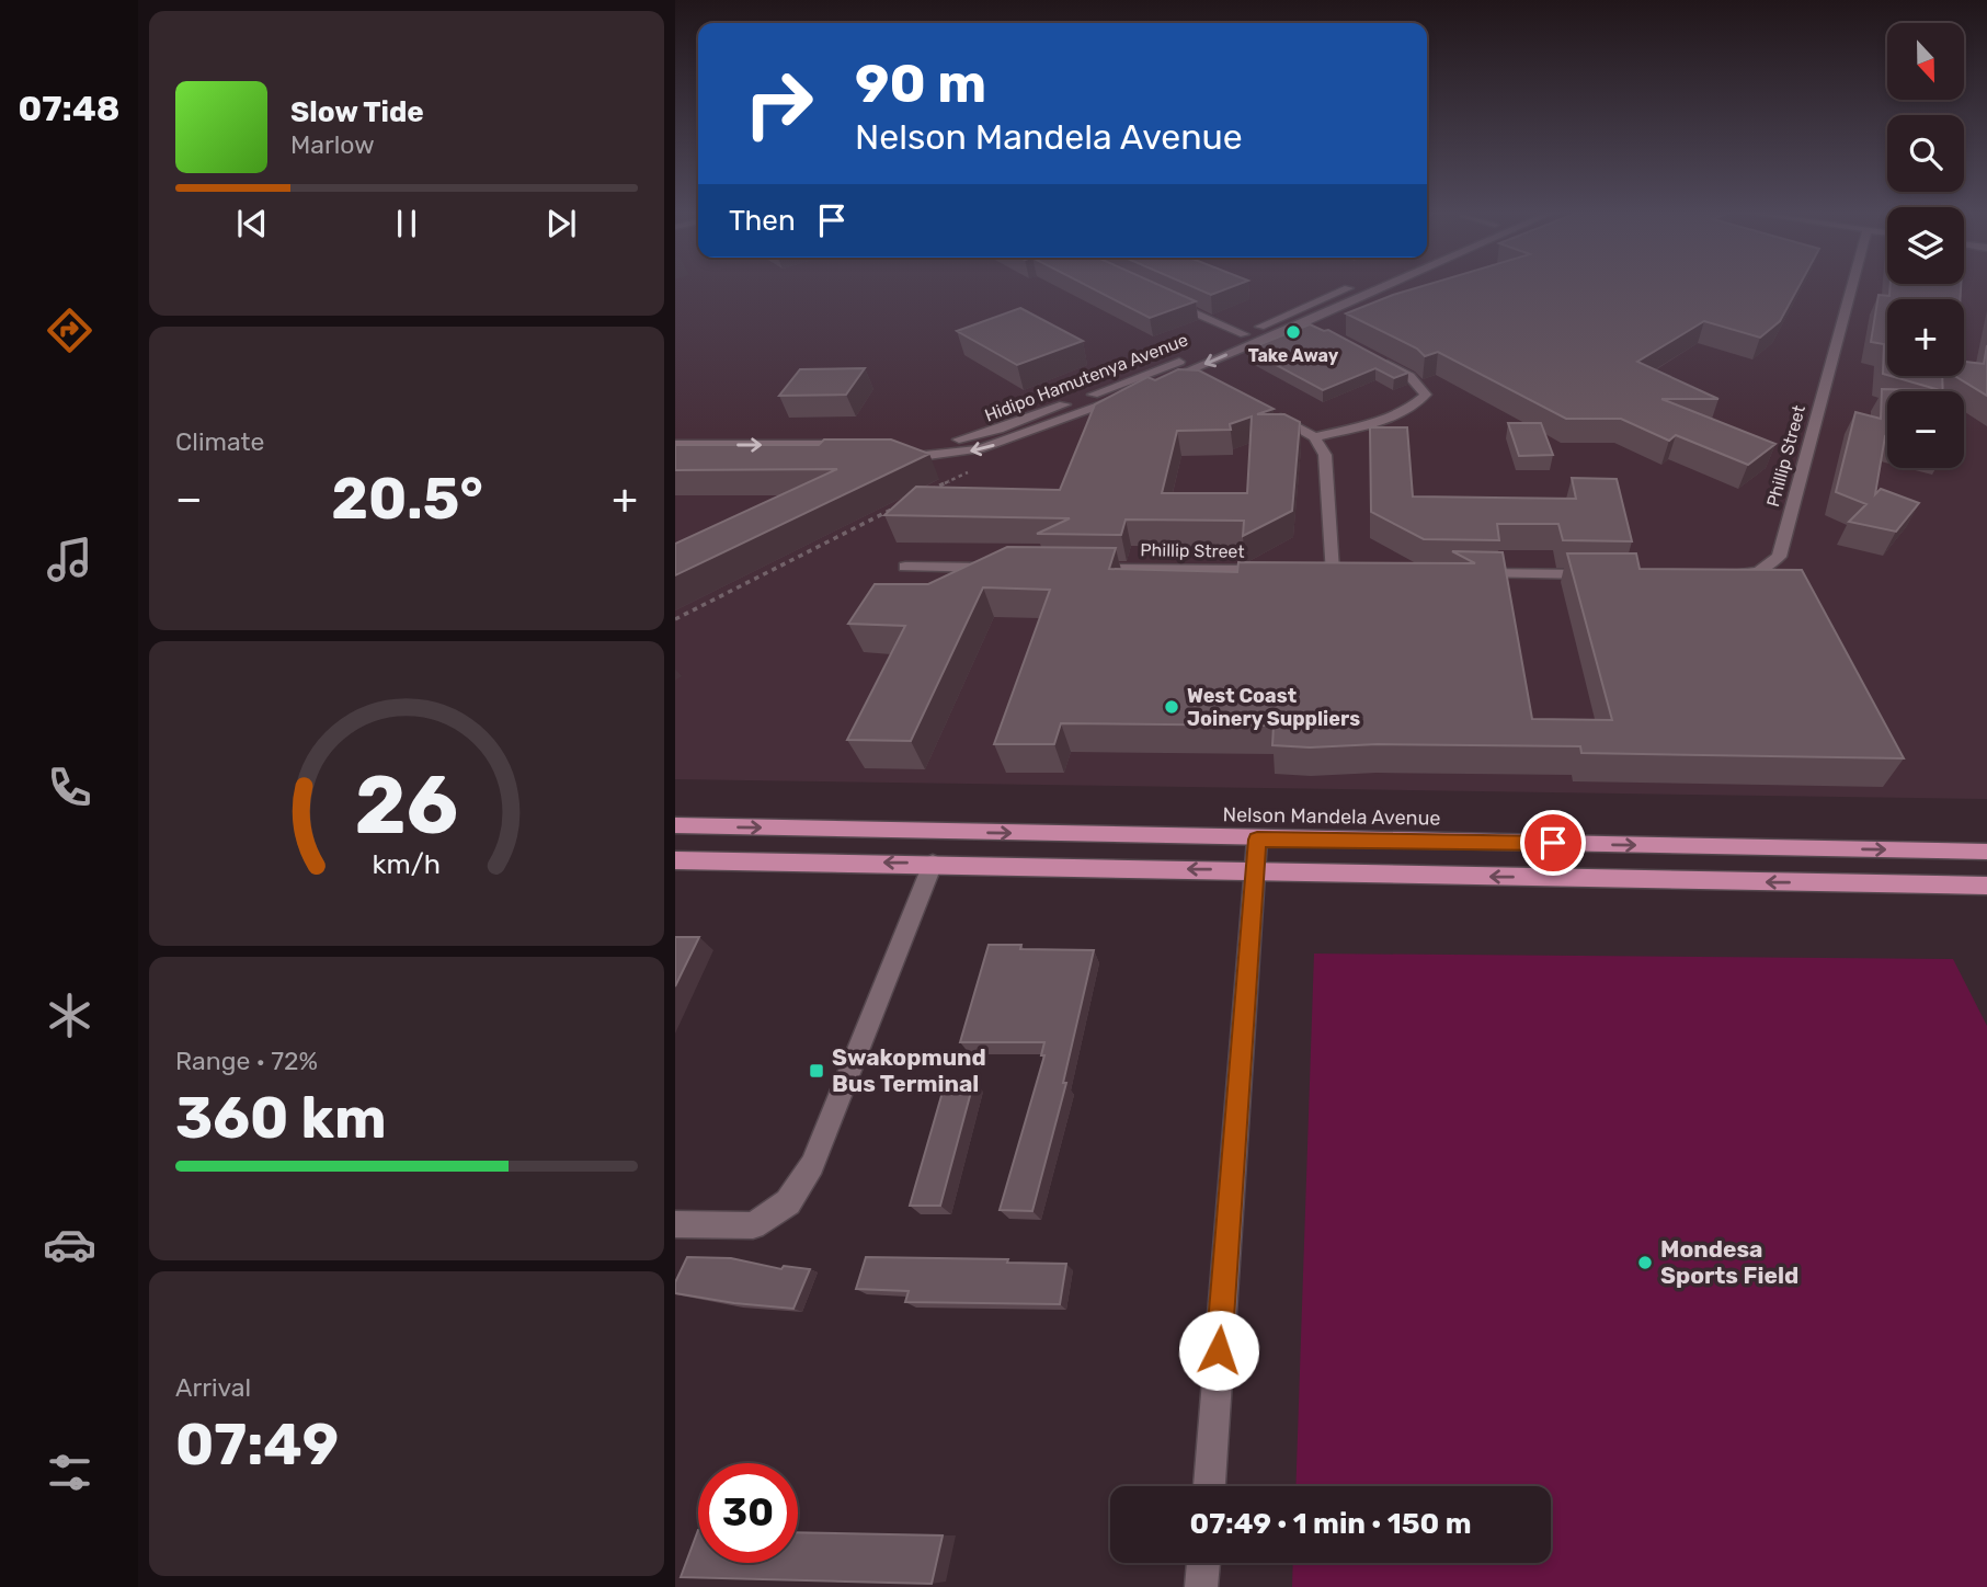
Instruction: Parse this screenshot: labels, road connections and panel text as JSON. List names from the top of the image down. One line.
{"streets":{"main road":["Nelson Mandela Avenue"],"street":["Hidipo Hamutenya Avenue","Phillip Street"]},"places":{"other":["Take Away","West Coast Joinery Suppliers","Mondesa Sports Field"],"transit":["Swakopmund Bus Terminal"]},"north":"bottom","page":{"tabs":"07:48","map_buttons":["+","−"],"turn":["90 m","Nelson Mandela Avenue"],"song":["Slow Tide","Marlow"],"then":"Then","tile":["Climate",["Range · 72%","360 km"],["Arrival","07:49"]],"heat":["−","20.5°","+"],"limit":"30","trip":"07:49 · 1 min · 150 m","gauge":["26","km/h"]}}
